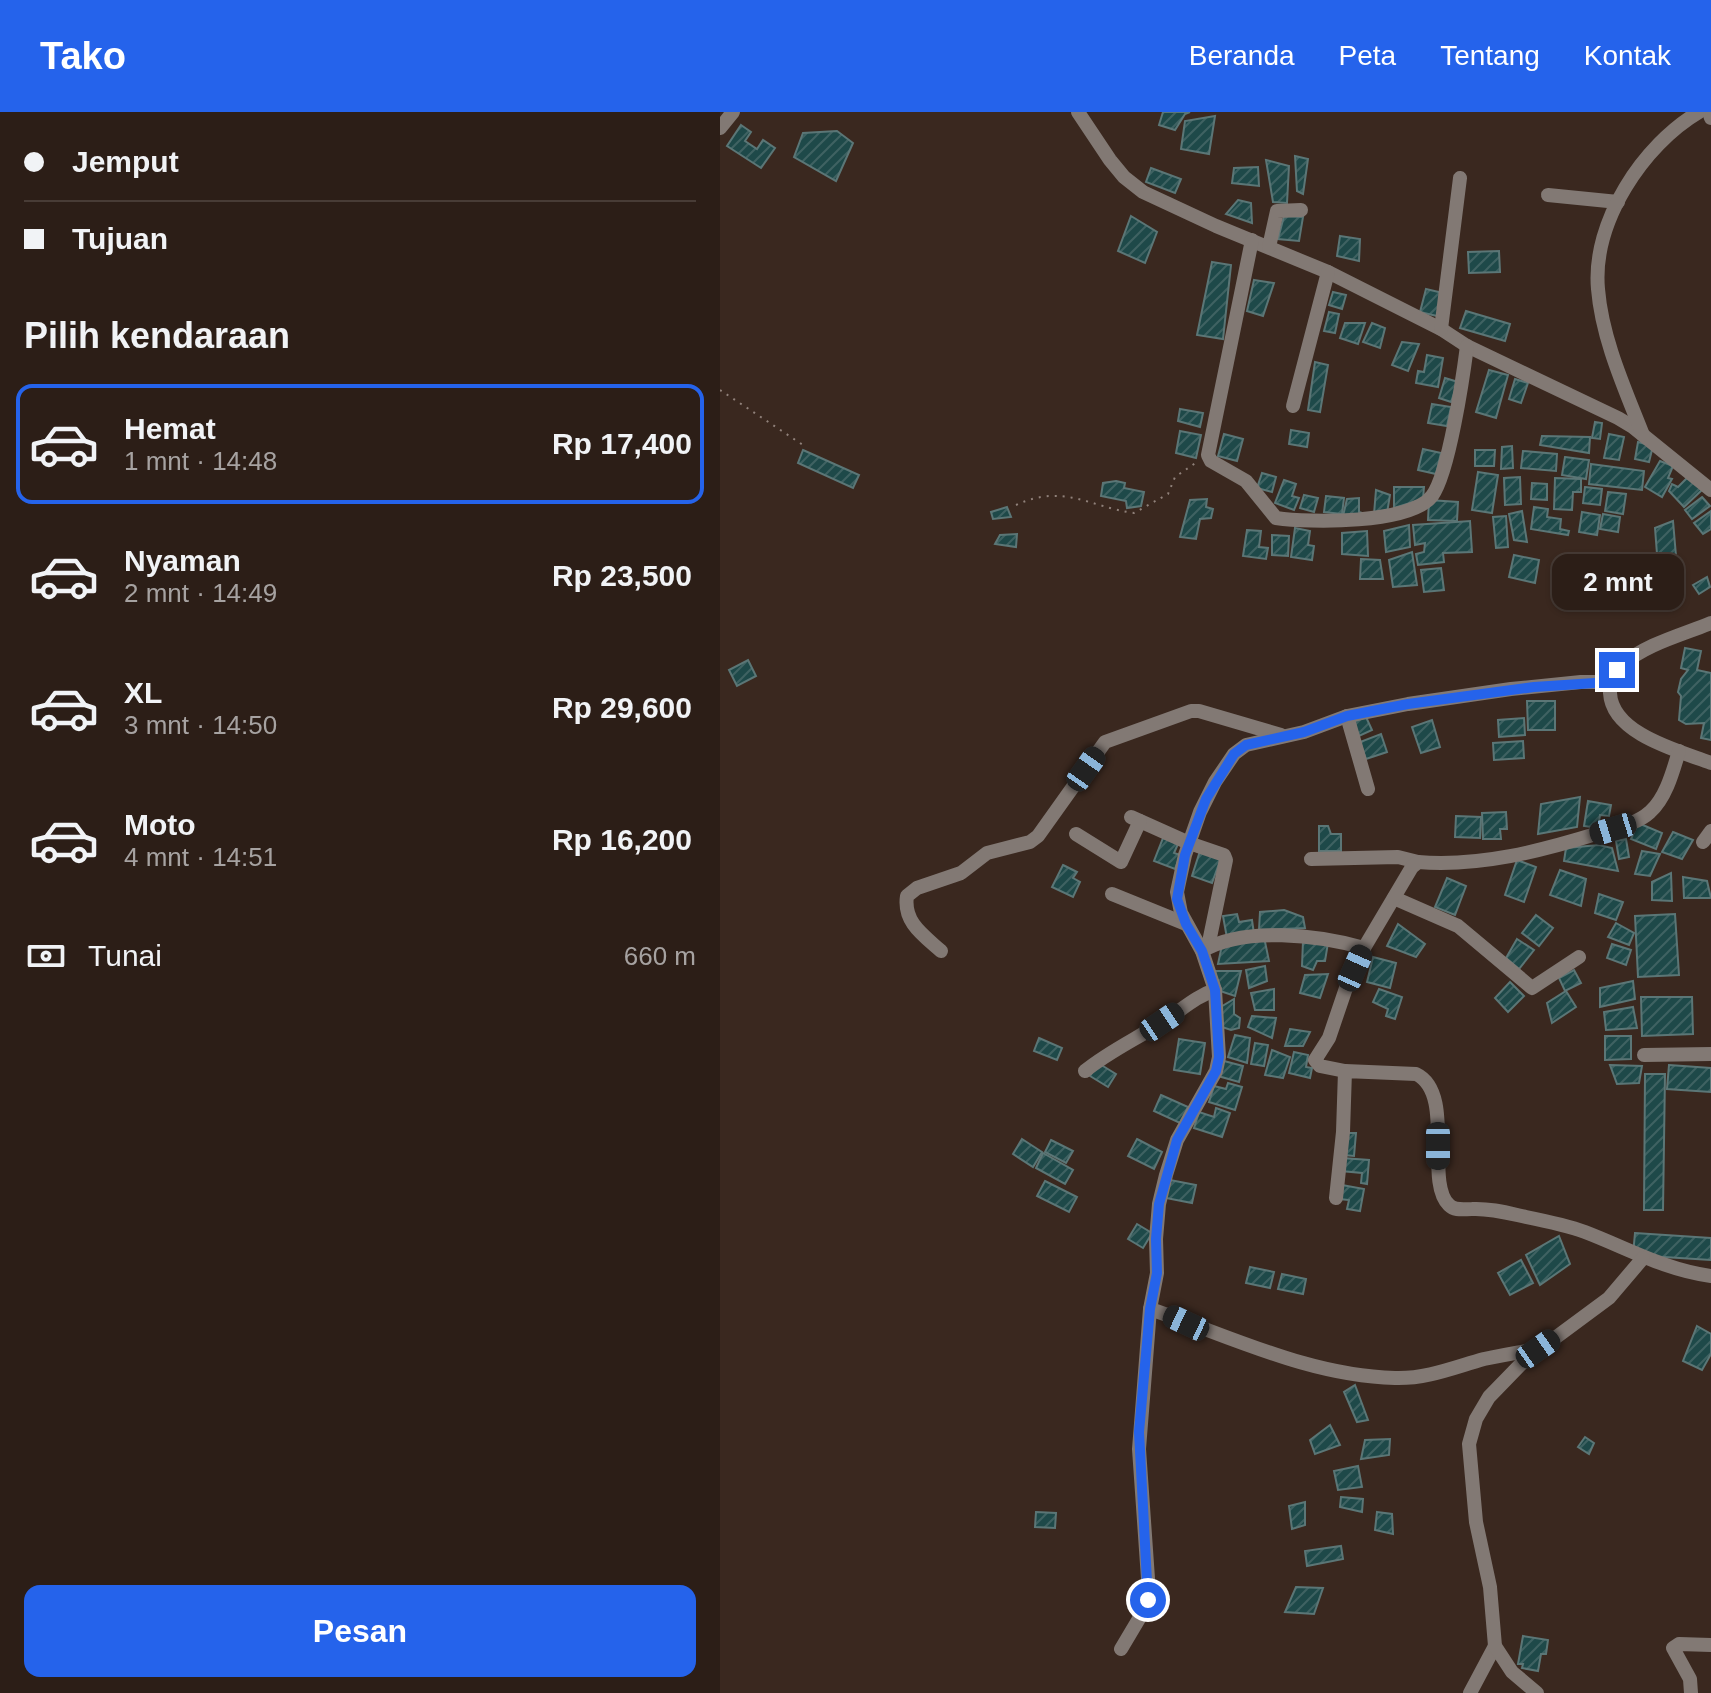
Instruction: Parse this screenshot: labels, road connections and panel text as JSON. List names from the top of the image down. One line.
{"page":{"header":"Tako","nav":["Beranda","Peta","Tentang","Kontak"],"banner":["Jemput","Tujuan"],"heading":"Pilih kendaraan","list":[{"name":"Hemat","note":"1 mnt · 14:48","value":"Rp 17,400"},{"name":"Nyaman","note":"2 mnt · 14:49","value":"Rp 23,500"},{"name":"XL","note":"3 mnt · 14:50","value":"Rp 29,600"},{"name":"Moto","note":"4 mnt · 14:51","value":"Rp 16,200"}],"bubble":"2 mnt","pay":["Tunai","660 m"],"buttons":"Pesan"}}
